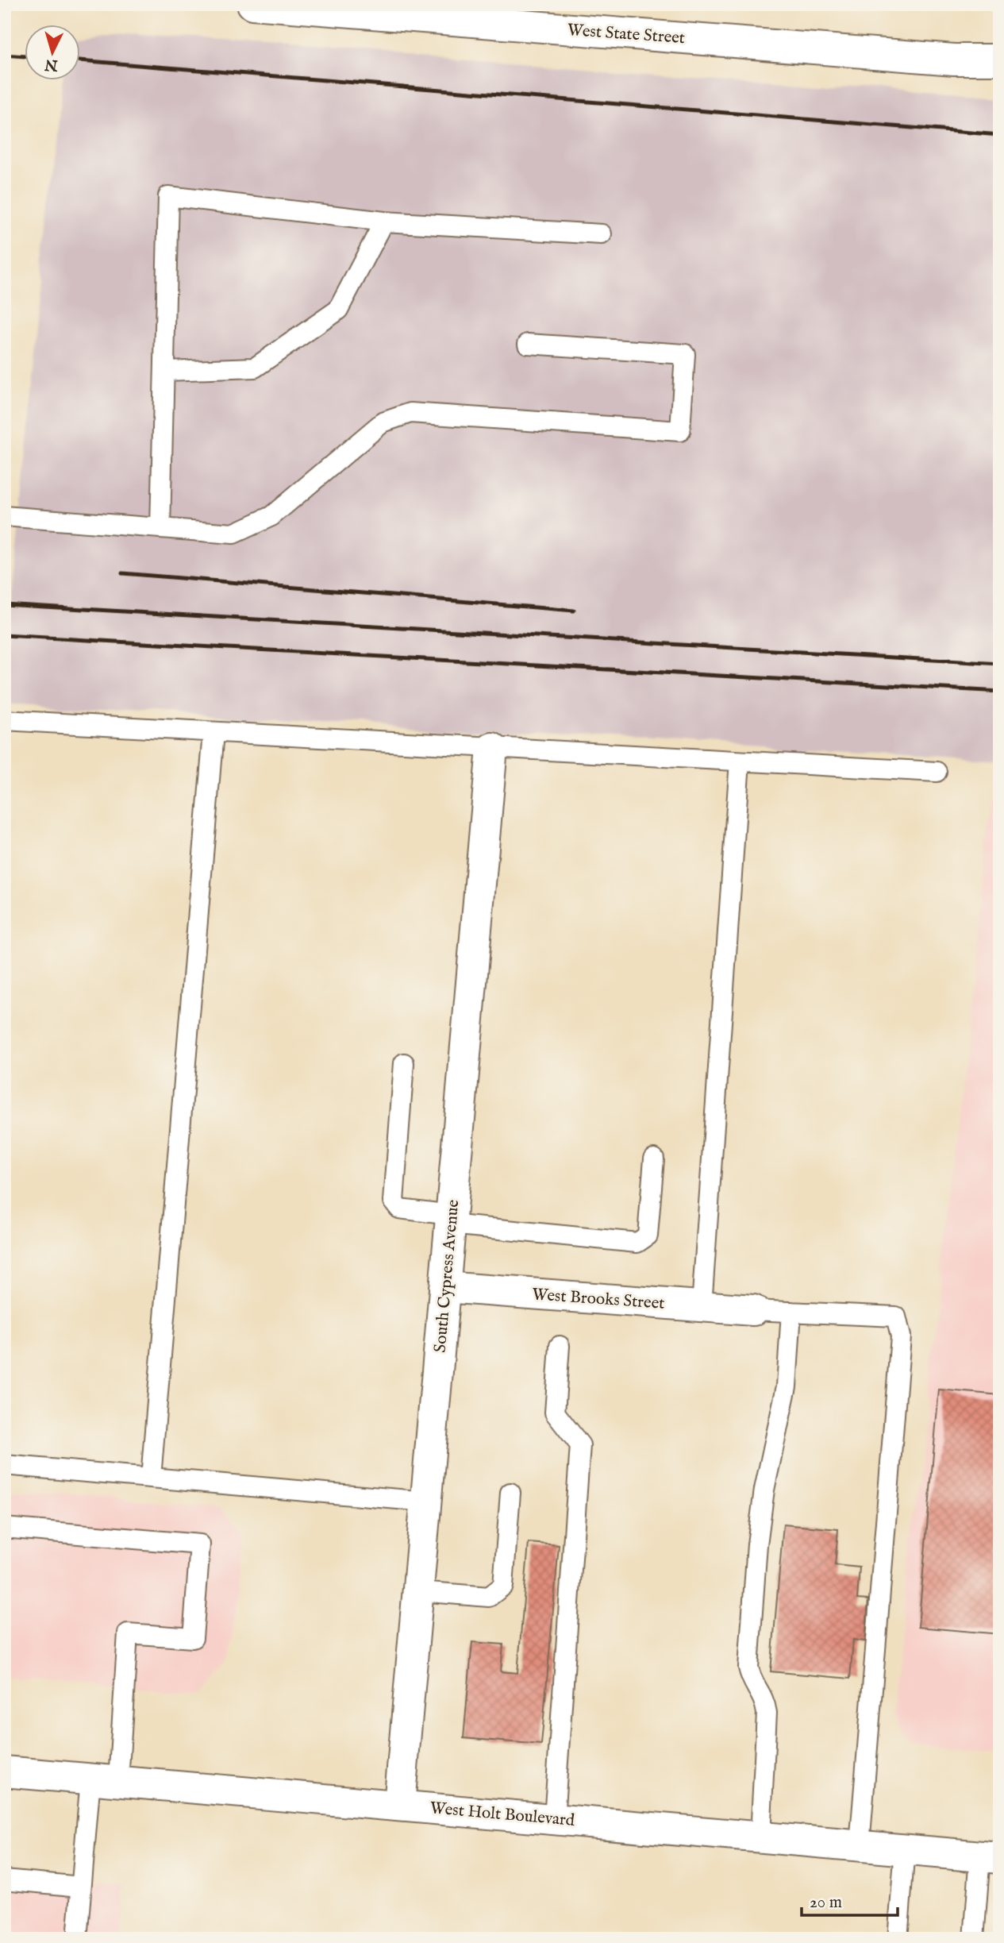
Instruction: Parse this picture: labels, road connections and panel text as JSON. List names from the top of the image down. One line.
{"streets":{"street":["West State Street","South Cypress Avenue","West Brooks Street","West Holt Boulevard"]},"crossings":[["South Cypress Avenue","West Brooks Street"],["South Cypress Avenue","West Holt Boulevard"]],"scale_bar":"20 m","north":"bottom"}
